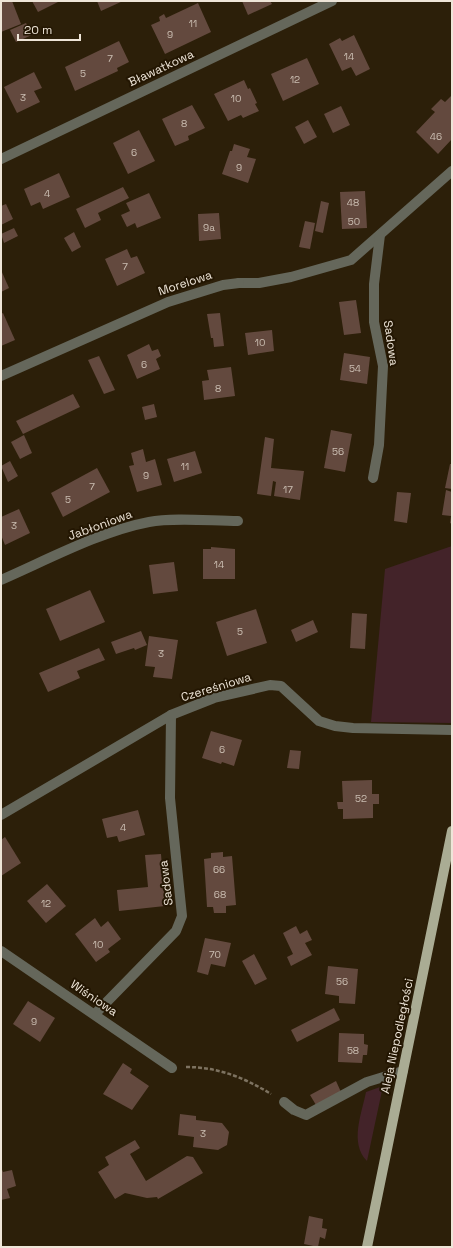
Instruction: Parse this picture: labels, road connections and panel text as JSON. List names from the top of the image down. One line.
{"streets":{"main road":["Aleja Niepodległości"],"street":["Bławatkowa","Morelowa","Sadowa","Jabłoniowa","Czereśniowa","Wiśniowa"]},"crossings":[["Morelowa","Sadowa"],["Sadowa","Czereśniowa"],["Sadowa","Wiśniowa"]],"house_numbers":["11","9","14","7","5","12","3","10","8","46","6","9","4","48","50","9a","7","10","6","54","8","56","11","9","7","17","5","3","14","5","3","6","52","4","66","68","12","10","70","56","9","58","3"],"scale_bar":"20 m"}
